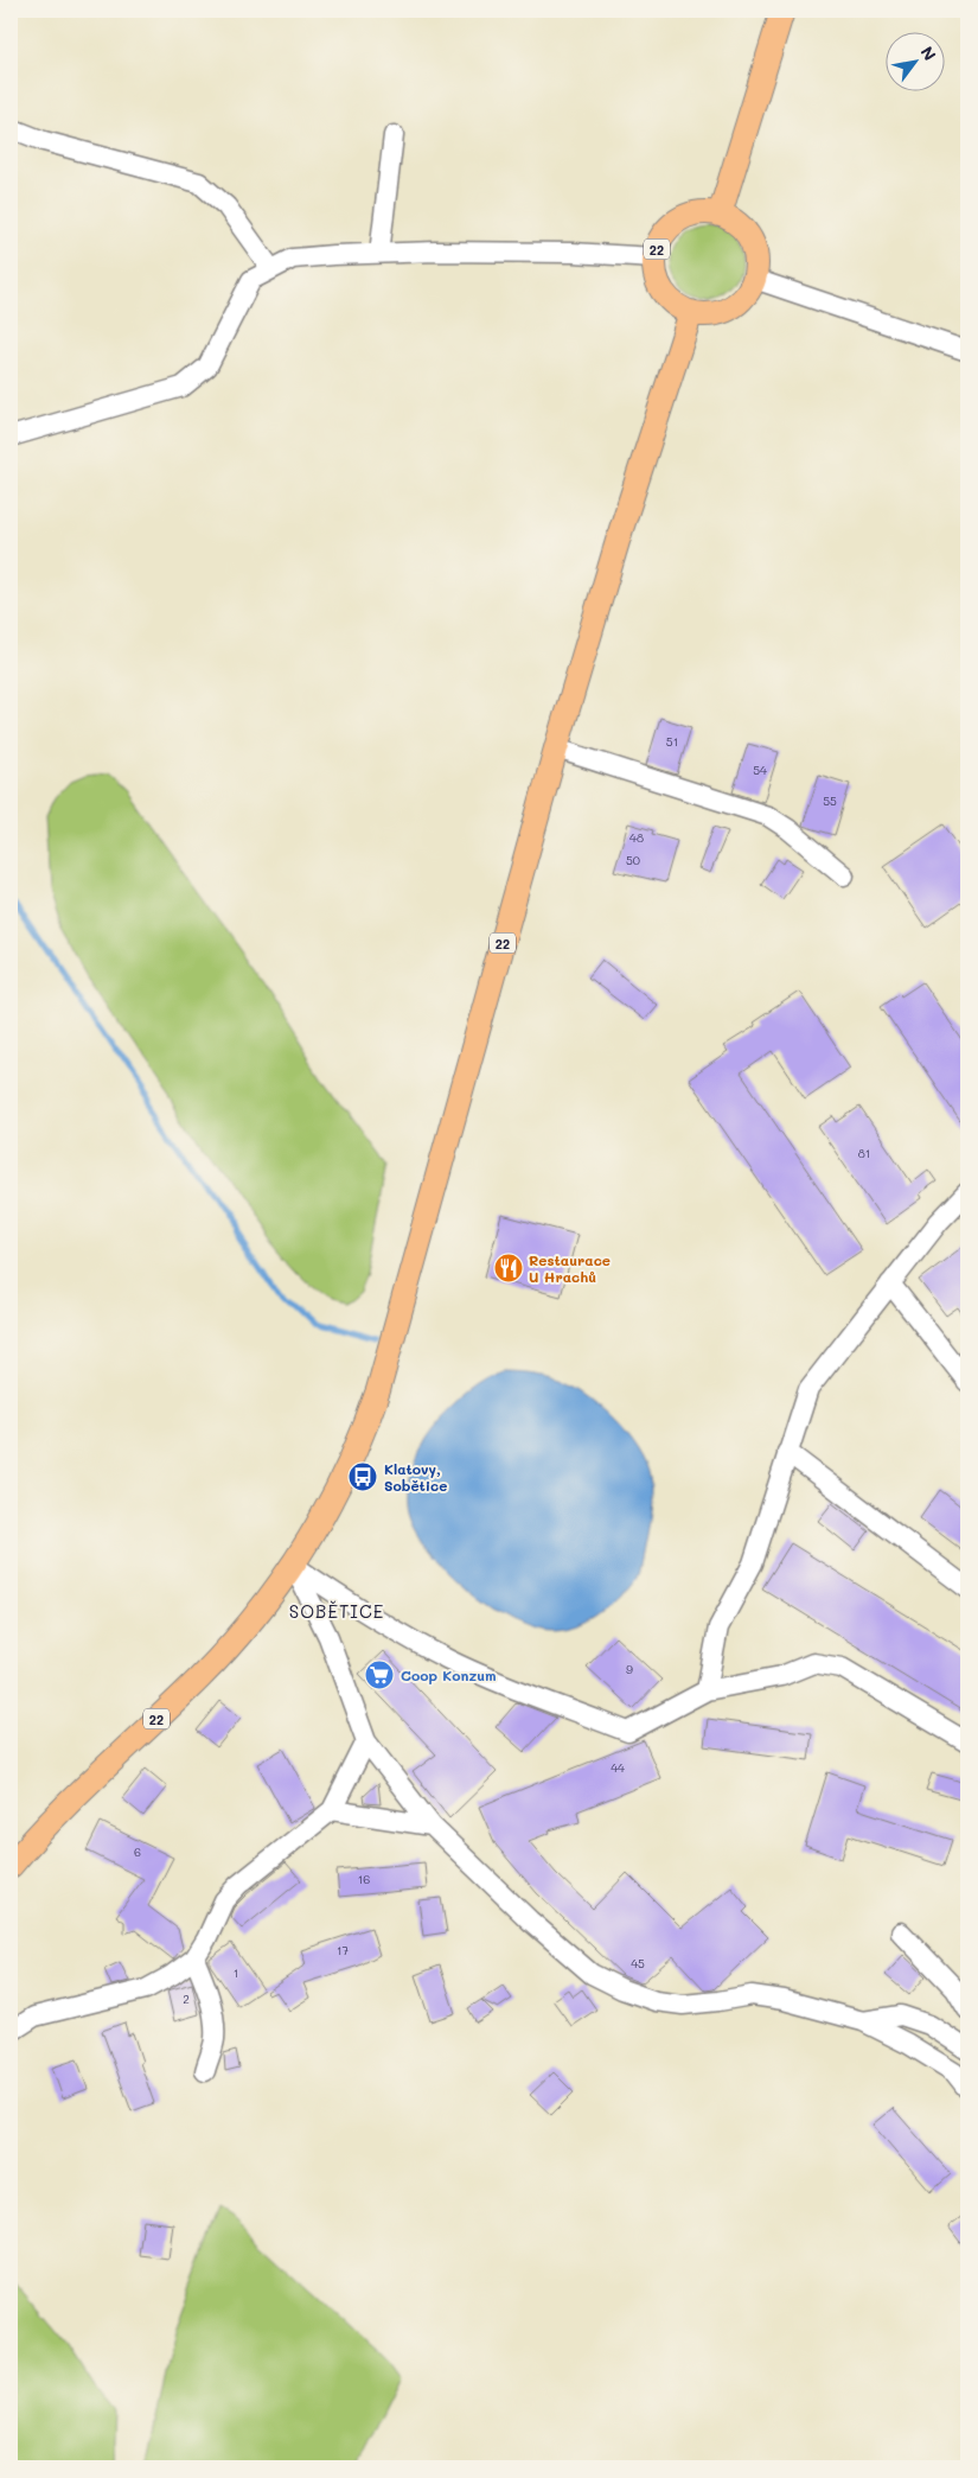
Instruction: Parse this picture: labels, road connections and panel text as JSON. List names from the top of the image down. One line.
{"streets":{"main road":["22"]},"districts":["SOBĚTICE"],"places":{"restaurant":["Restaurace U Hrachů"],"bus stop":["Klatovy, Sobětice"],"supermarket":["Coop Konzum"]},"house_numbers":["51","54","55","48","50","81","9","44","6","16","17","45","1","2"],"north":"top right"}
